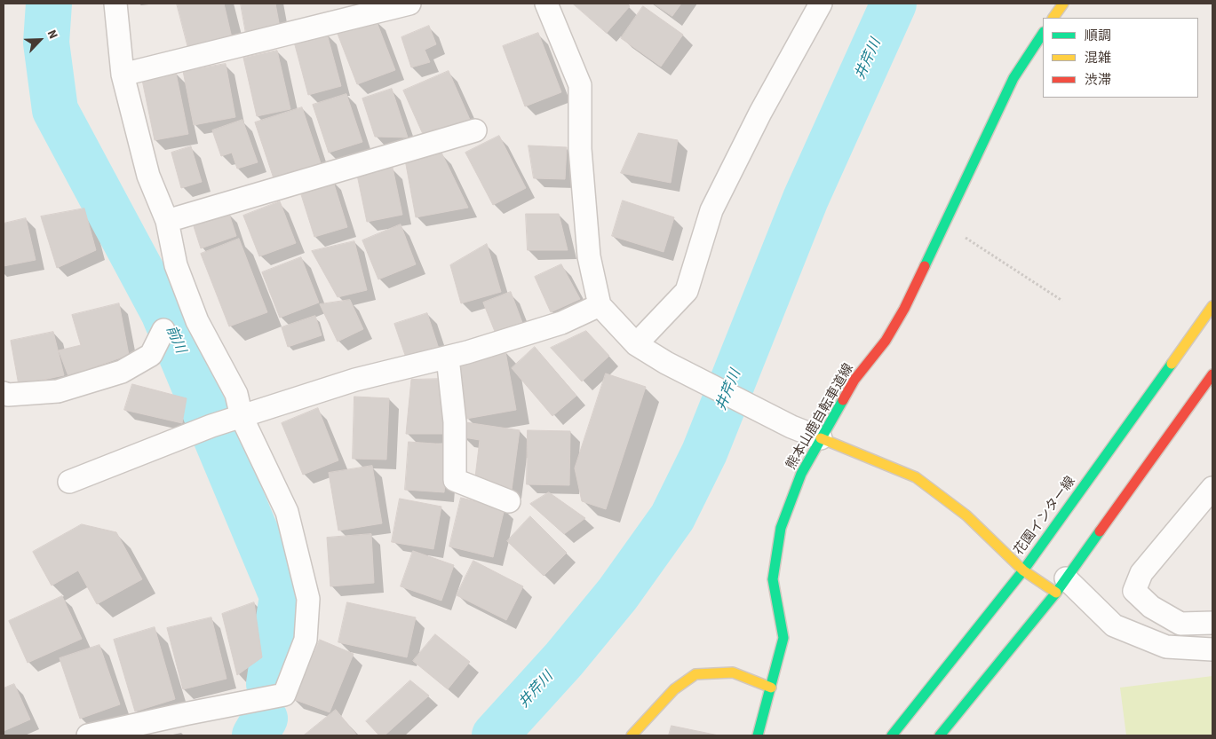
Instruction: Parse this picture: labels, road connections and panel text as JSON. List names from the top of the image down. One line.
{"streets":{"main road":["熊本山鹿自転車道線","花園インター線"]},"water":["井芹川","前川"],"legend":["順調","混雑","渋滞"],"north":"top right"}
